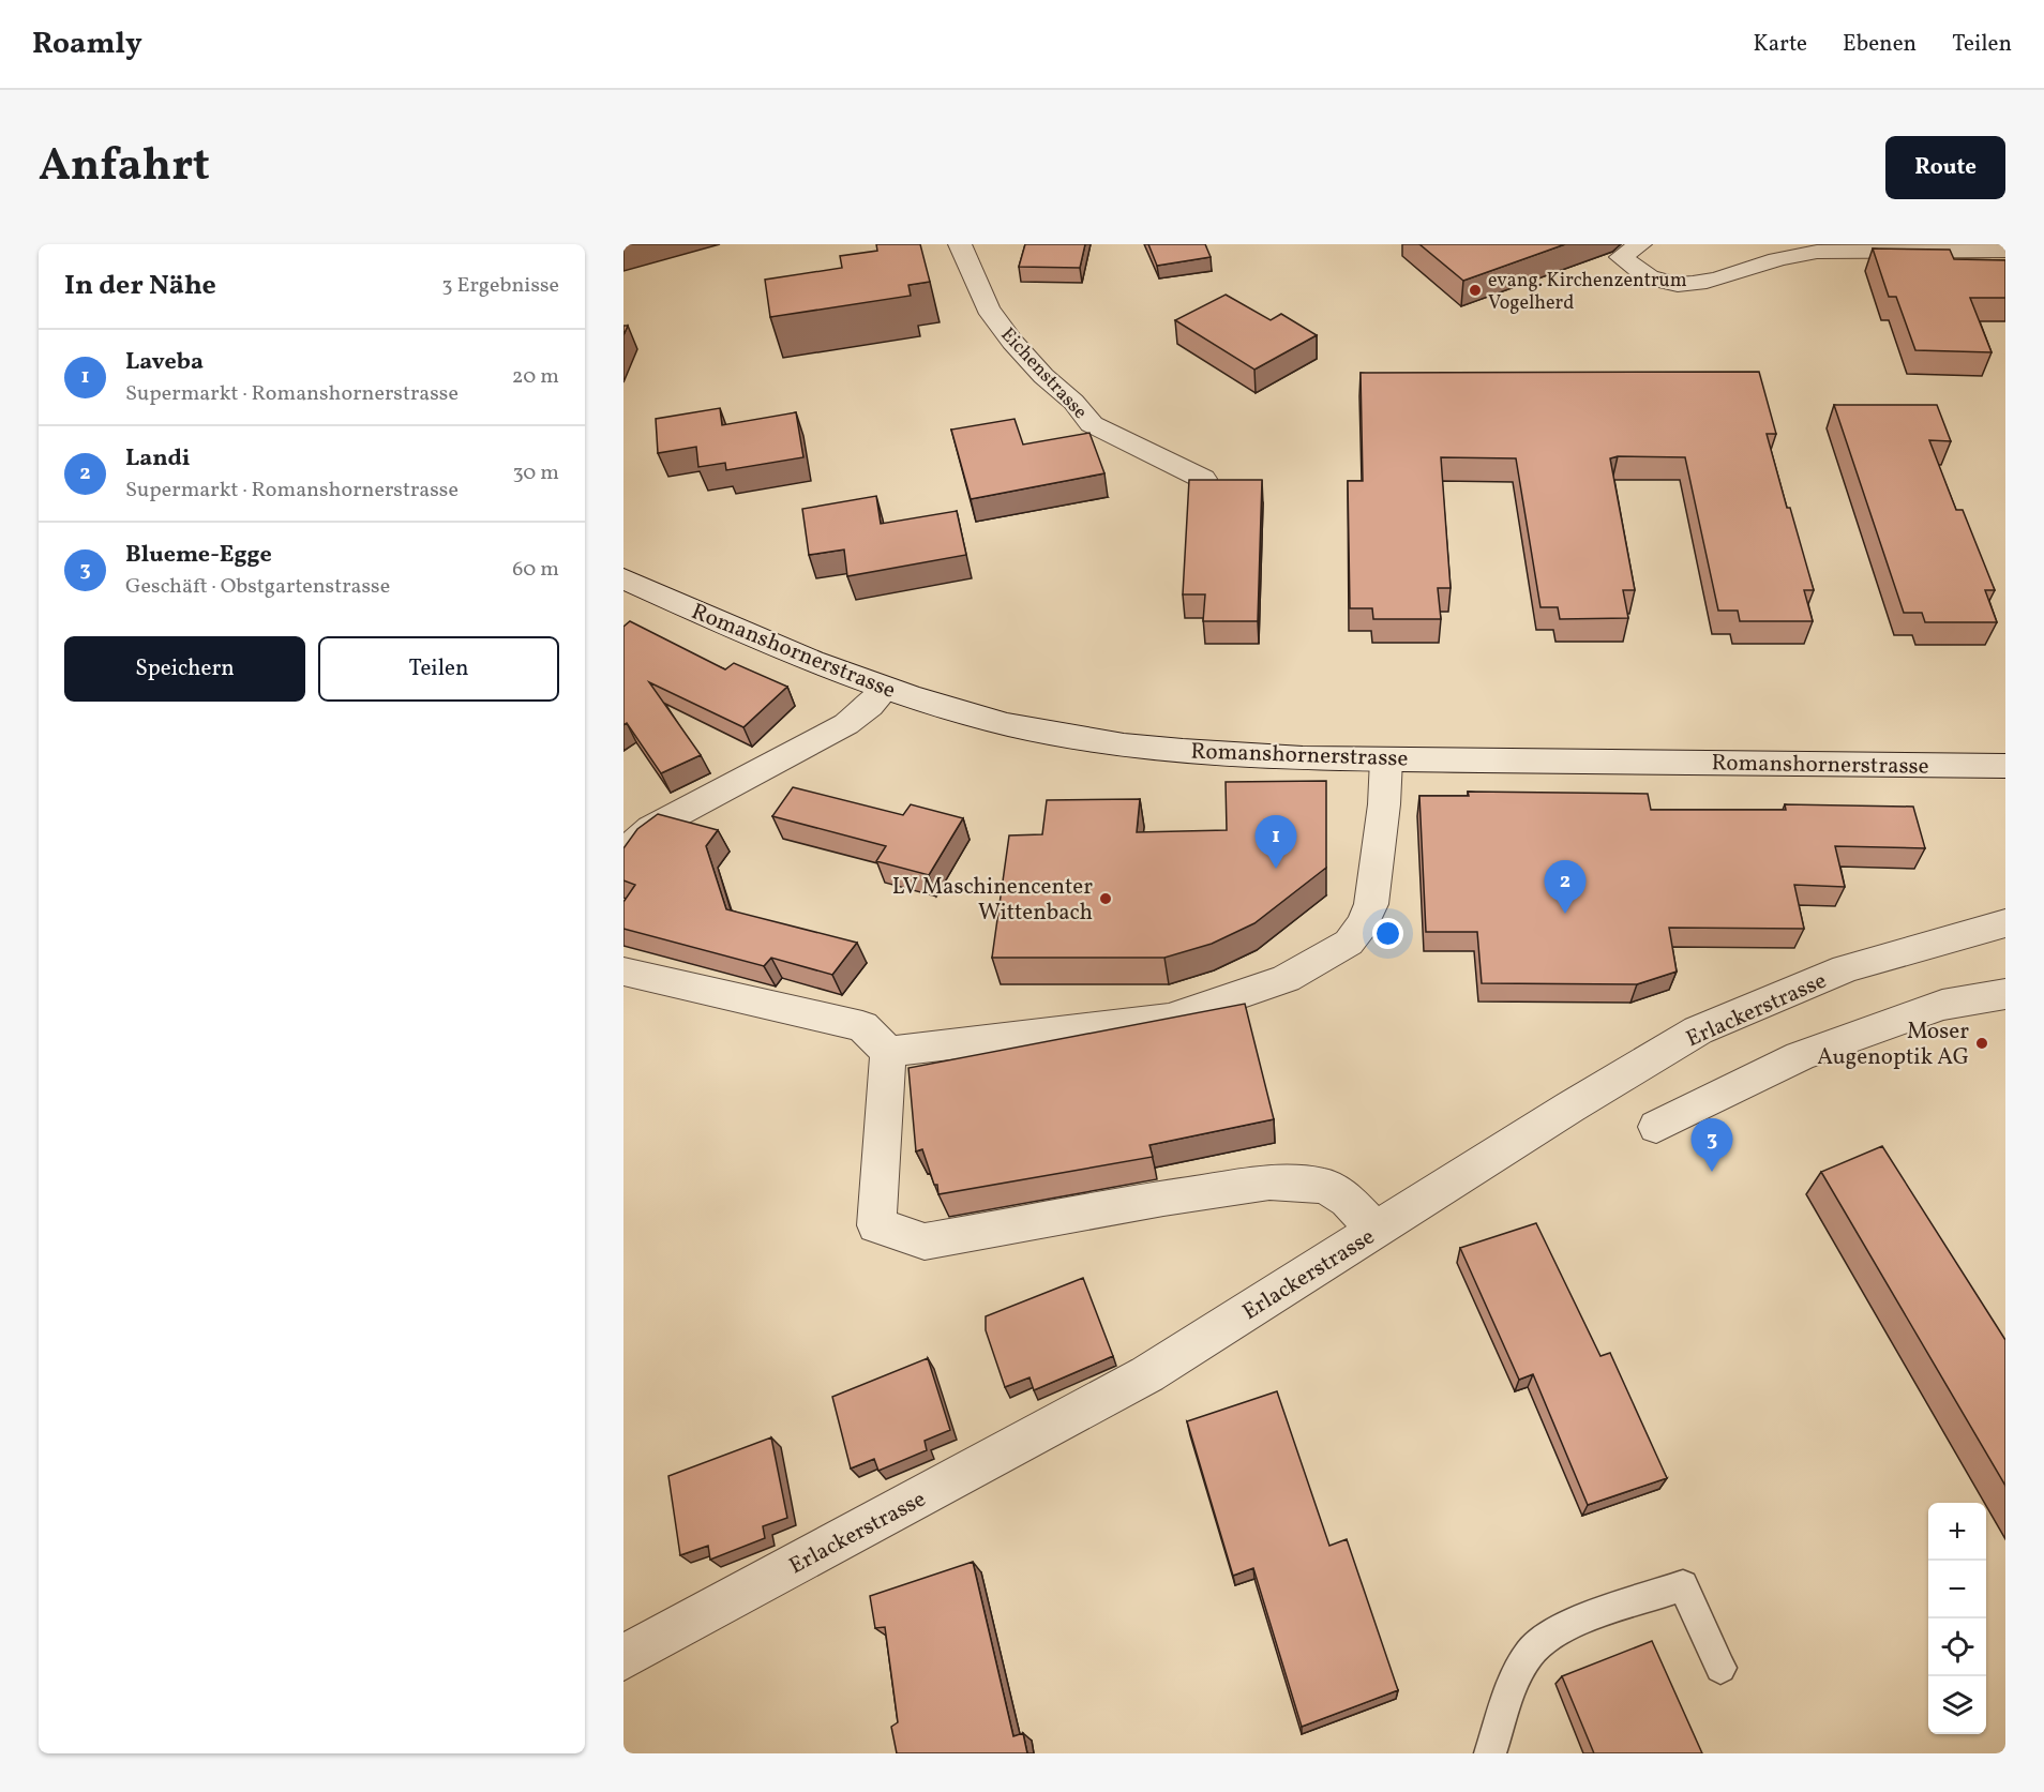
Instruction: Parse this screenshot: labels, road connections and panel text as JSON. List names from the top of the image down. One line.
{"streets":{"street":["Eichenstrasse","Romanshornerstrasse","Erlackerstrasse"]},"places":["evang. Kirchenzentrum Vogelherd","LV Maschinencenter Wittenbach","Moser Augenoptik AG"],"page":{"header":"Roamly","nav":["Karte","Ebenen","Teilen"],"title":"Anfahrt","buttons":["Route",["Speichern","Teilen"]],"heading":["In der Nähe","3 Ergebnisse"],"list":[{"mark":"1","name":"Laveba","note":"Supermarkt · Romanshornerstrasse","value":"20 m"},{"mark":"2","name":"Landi","note":"Supermarkt · Romanshornerstrasse","value":"30 m"},{"mark":"3","name":"Blueme-Egge","note":"Geschäft · Obstgartenstrasse","value":"60 m"}],"pins":["1","2","3"],"map_buttons":["+","−"]}}
